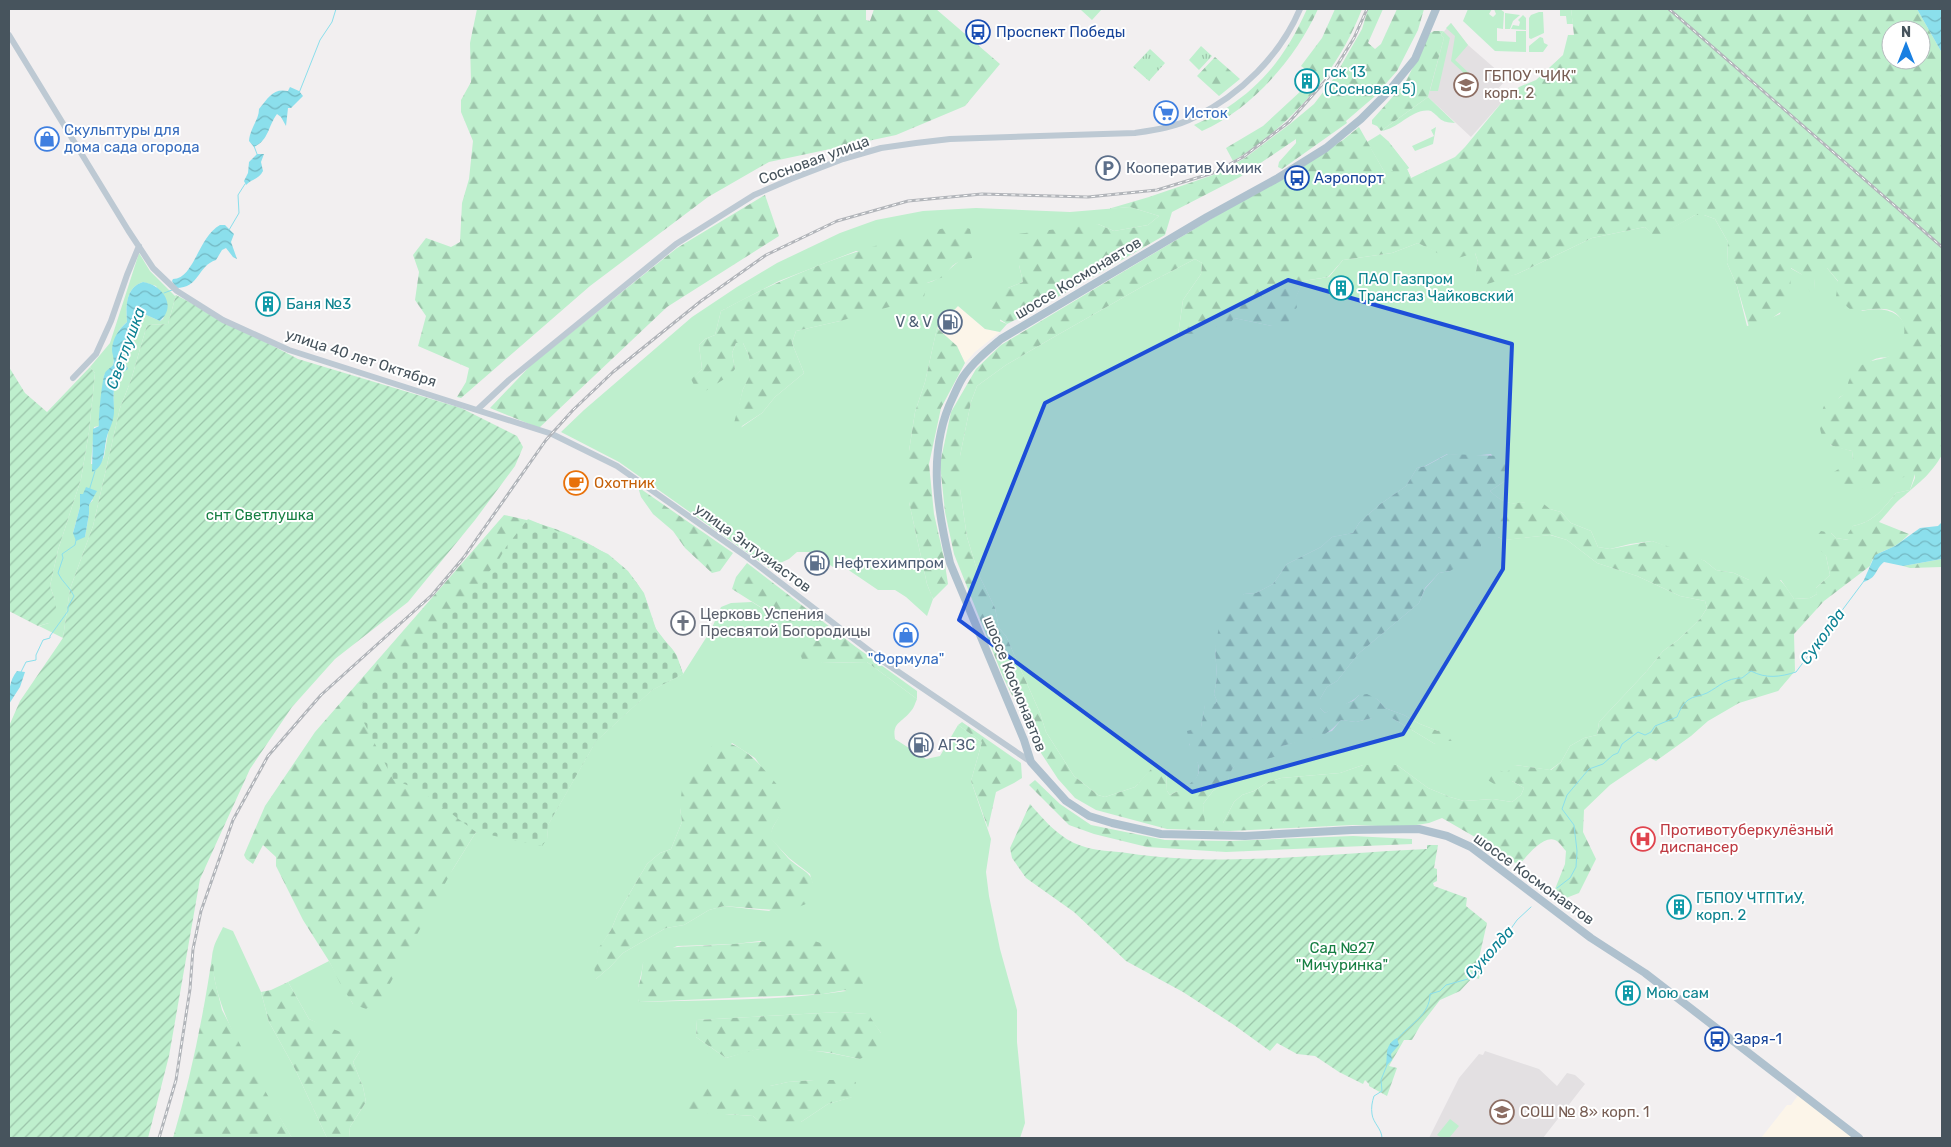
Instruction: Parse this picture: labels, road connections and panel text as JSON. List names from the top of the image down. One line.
{"streets":{"main road":["Сосновая улица","шоссе Космонавтов","улица 40 лет Октября","улица Энтузиастов"]},"crossings":[["Сосновая улица","улица 40 лет Октября"],["шоссе Космонавтов","улица Энтузиастов"],["улица 40 лет Октября","улица Энтузиастов"]],"water":["Светлушка","Суколда"],"parks":["снт Светлушка","Сад №27 \"Мичуринка\""],"places":{"bus stop":["Проспект Победы","Аэропорт","Заря-1"],"building":["гск 13 (Сосновая 5)","ПАО Газпром Трансгаз Чайковский","Баня №3","ГБПОУ ЧТПТиУ, корп. 2","Мою сам"],"school or university":["ГБПОУ \"ЧИК\" корп. 2","СОШ № 8» корп. 1"],"supermarket":["Исток"],"shop":["Скульптуры для дома сада огорода","\"Формула\""],"parking":["Кооператив Химик"],"fuel station":["V & V","Нефтехимпром","АГЗС"],"cafe":["Охотник"],"church":["Церковь Успения Пресвятой Богородицы"],"hospital":["Противотуберкулёзный диспансер"]},"north":"top"}
